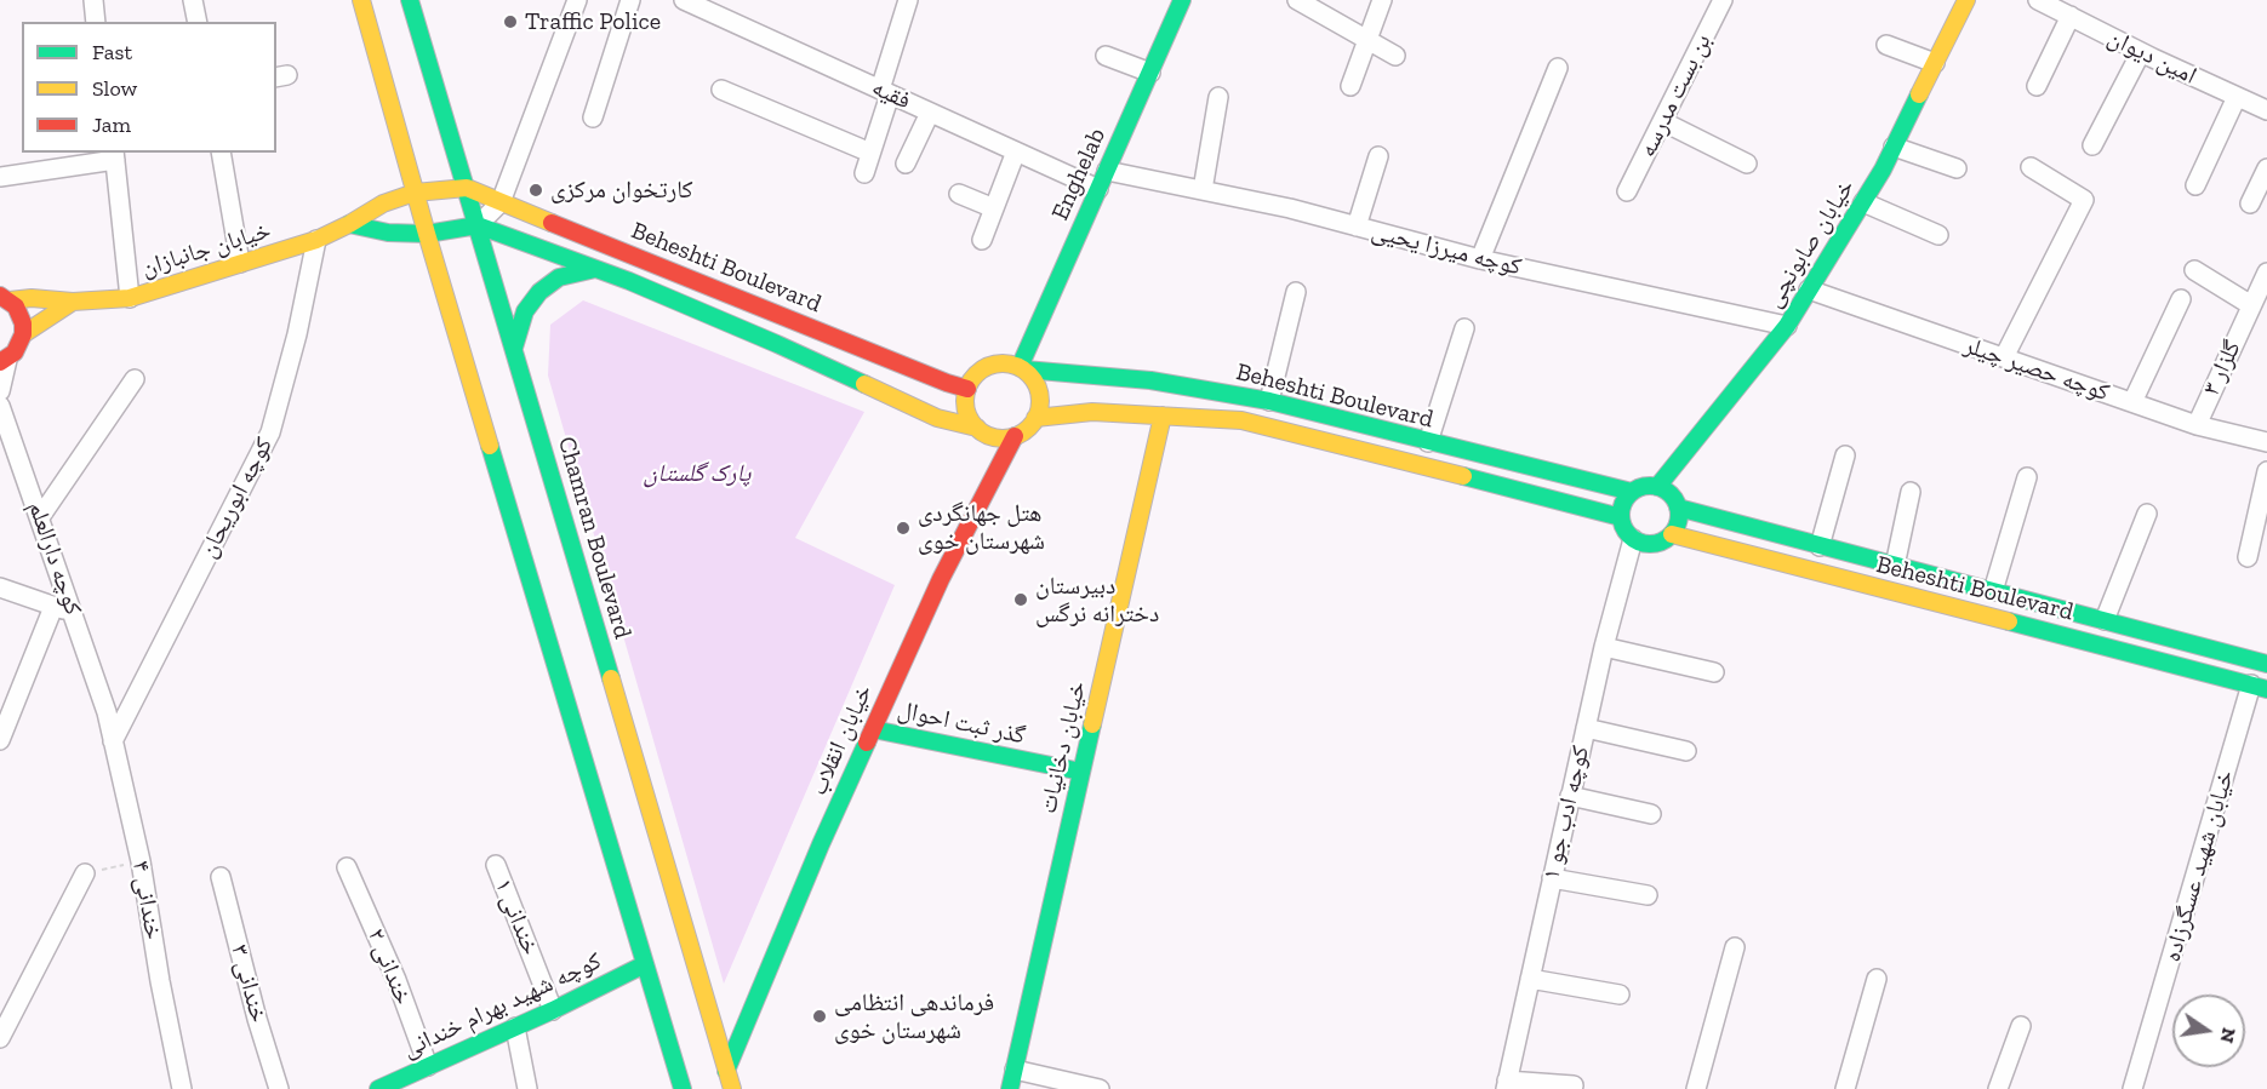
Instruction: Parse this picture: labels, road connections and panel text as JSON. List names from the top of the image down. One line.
{"streets":{"main road":["Enghelab","خیابان صابونچی","خیابان جانبازان","Beheshti Boulevard","Chamran Boulevard","گذر ثبت احوال","خیابان انقلاب","خیابان دخانیات","کوچه شهید بهرام خندانی"],"street":["امین دیوان","فقیه","بن بست مدرسه","کوچه میرزا یحیی","گلزار ۳","کوچه حصیر چیلر","کوچه ابوریحان","کوچه دارالعلم","کوچه ادب جو ۱","خیابان شهید عسگرزاده","خندانی ۴","خندانی ۱","خندانی ۲","خندانی ۳"]},"crossings":[["فقیه","Enghelab"],["Enghelab","کوچه میرزا یحیی"],["Enghelab","Beheshti Boulevard"],["Enghelab","خیابان انقلاب"],["خیابان صابونچی","کوچه میرزا یحیی"],["خیابان صابونچی","Beheshti Boulevard"],["خیابان صابونچی","کوچه حصیر چیلر"],["خیابان صابونچی","کوچه ادب جو ۱"],["خیابان جانبازان","Beheshti Boulevard"],["خیابان جانبازان","کوچه ابوریحان"],["خیابان جانبازان","Chamran Boulevard"],["Beheshti Boulevard","Chamran Boulevard"],["Beheshti Boulevard","خیابان انقلاب"],["Beheshti Boulevard","خیابان دخانیات"],["Beheshti Boulevard","کوچه ادب جو ۱"],["Beheshti Boulevard","خیابان شهید عسگرزاده"],["گلزار ۳","کوچه حصیر چیلر"],["کوچه ابوریحان","خندانی ۴"],["Chamran Boulevard","خیابان انقلاب"],["کوچه دارالعلم","خندانی ۴"],["گذر ثبت احوال","خیابان انقلاب"],["گذر ثبت احوال","خیابان دخانیات"],["خندانی ۱","کوچه شهید بهرام خندانی"],["خندانی ۲","کوچه شهید بهرام خندانی"]],"parks":["پارک گلستان"],"places":["Traffic Police","کارتخوان مرکزی","هتل جهانگردی شهرستان خوی","دبیرستان دخترانه نرگس","فرماندهی انتظامی شهرستان خوی"],"legend":["Fast","Slow","Jam"],"north":"right"}
